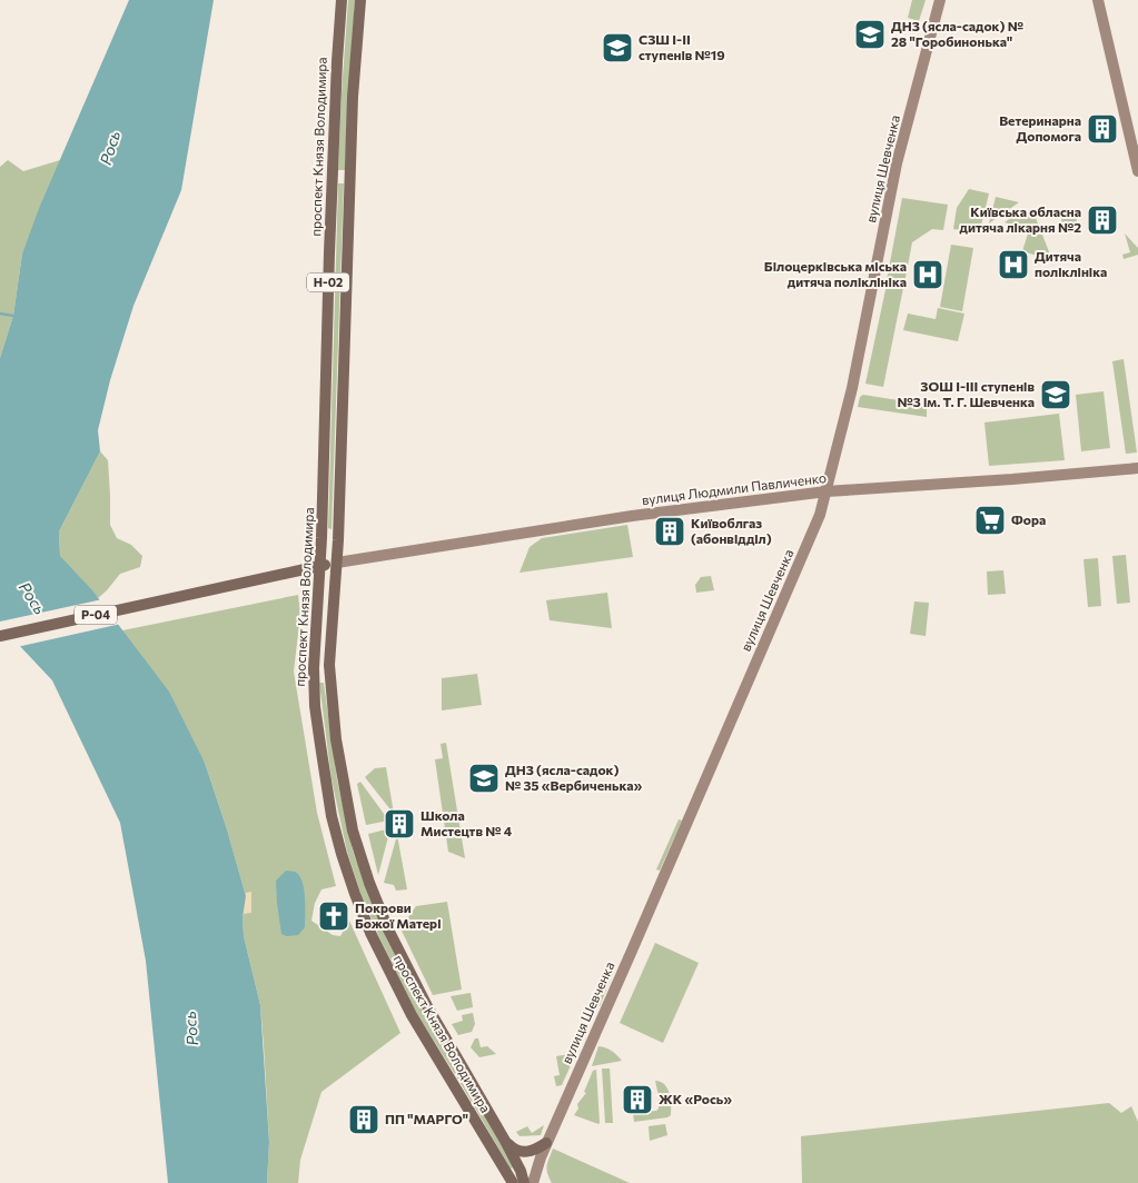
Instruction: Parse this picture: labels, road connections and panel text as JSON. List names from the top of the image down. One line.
{"streets":{"main road":["проспект Князя Володимира","Н-02","Р-04"],"street":["вулиця Шевченка","вулиця Людмили Павличенко"]},"crossings":[["проспект Князя Володимира","вулиця Людмили Павличенко"],["проспект Князя Володимира","Р-04"],["вулиця Шевченка","вулиця Людмили Павличенко"],["вулиця Людмили Павличенко","Р-04"]],"water":["Рось"],"places":{"school or university":["ДНЗ (ясла-садок) № 28 \"Горобинонька\"","СЗШ I-II ступенів №19","ЗОШ І-ІІІ ступенів №3 ім. Т. Г. Шевченка","ДНЗ (ясла-садок) № 35 «Вербиченька»"],"building":["Ветеринарна Допомога","Київська обласна дитяча лікарня №2","Київоблгаз (абонвідділ)","Школа Мистецтв № 4","ЖК «Рось»","ПП \"МАРГО\""],"hospital":["Дитяча поліклініка","Білоцерківська міська дитяча поліклініка"],"supermarket":["Фора"],"church":["Покрови Божої Матері"]}}
